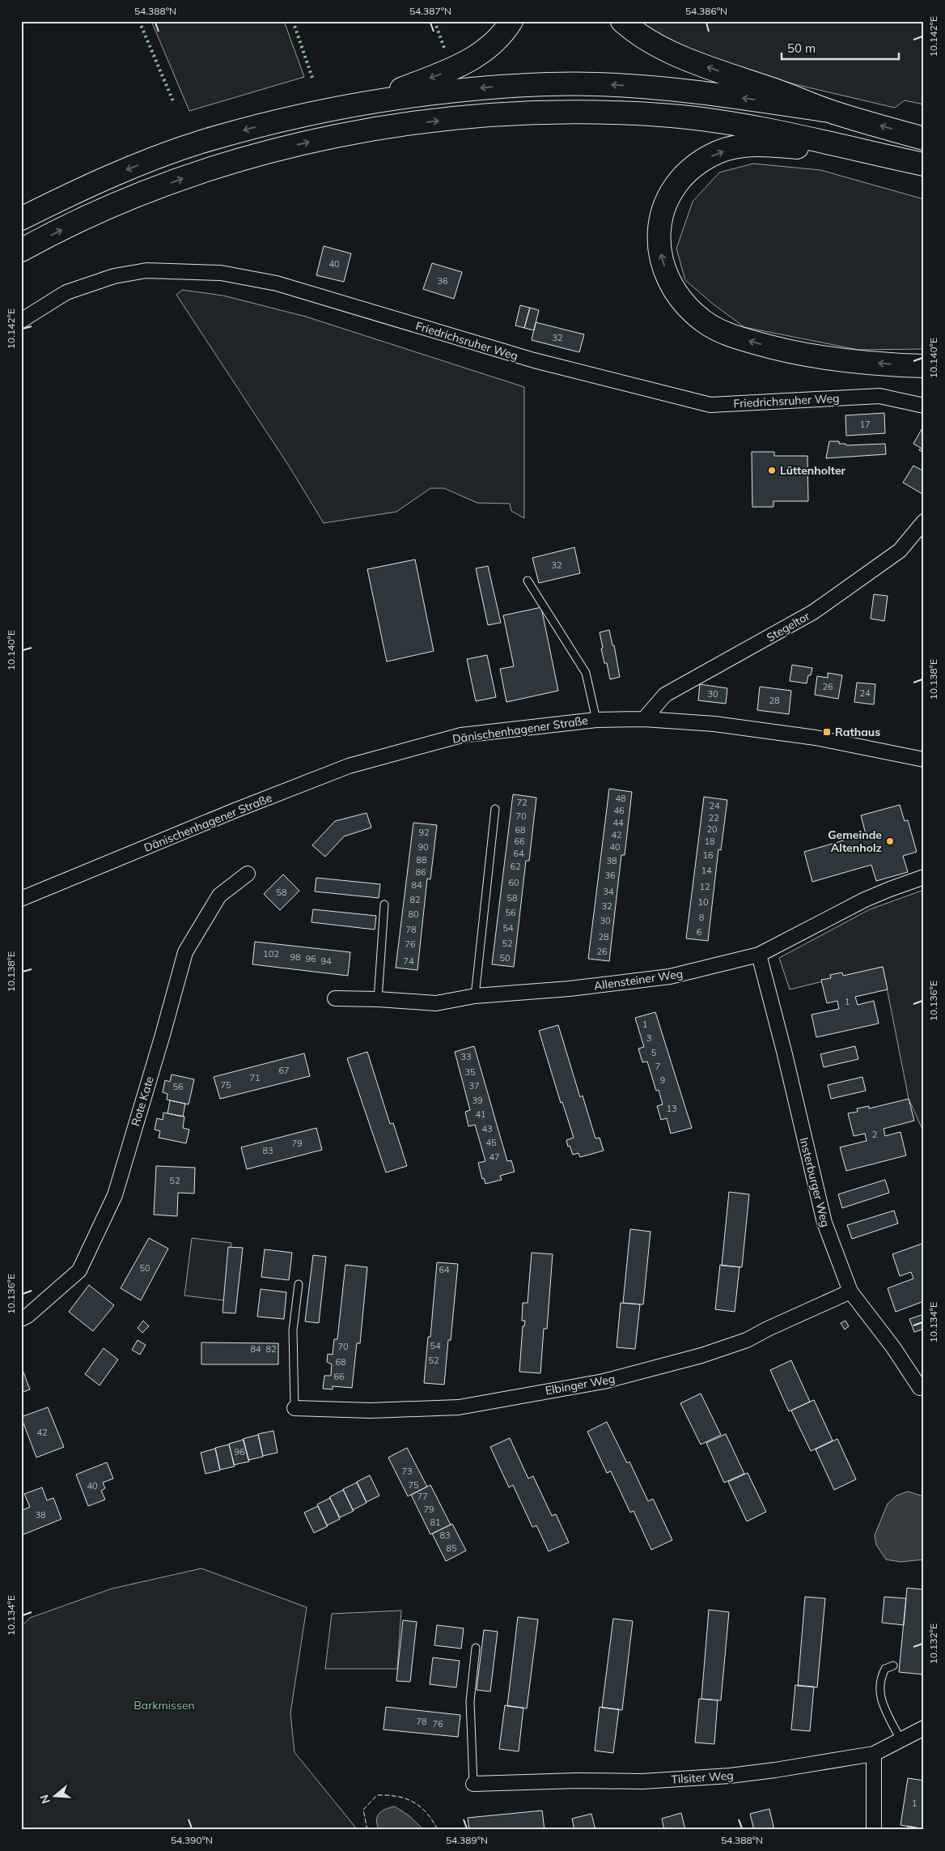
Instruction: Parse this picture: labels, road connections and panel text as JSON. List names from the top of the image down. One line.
{"streets":{"street":["Friedrichsruher Weg","Stegeltor","Dänischenhagener Straße","Allensteiner Weg","Rote Kate","Insterburger Weg","Elbinger Weg","Tilsiter Weg"]},"crossings":[["Stegeltor","Dänischenhagener Straße"],["Allensteiner Weg","Insterburger Weg"],["Insterburger Weg","Elbinger Weg"]],"parks":["Barkmissen"],"places":{"other":["Lüttenholter","Gemeinde Altenholz"],"transit":["Rathaus"]},"house_numbers":["40","36","32","17","32","26","24","30","28","48","72","24","46","70","22","44","20","68","92","42","66","18","90","40","64","16","88","38","62","14","86","36","60","84","12","34","58","58","82","10","32","56","80","8","30","54","78","6","28","52","76","26","102","98","50","96","94","74","1","1","3","5","33","7","67","35","71","9","75","37","56","39","13","41","43","2","45","79","83","47","52","50","64","54","70","84","82","52","68","66","42","96","73","75","40","77","79","38","81","83","85","78","76","1"],"scale_bar":"50 m","north":"left","coordinates":["54.388°N","54.387°N","54.386°N","10.142°E","10.140°E","10.138°E","10.136°E","10.134°E","10.132°E","54.390°N","54.389°N"]}
